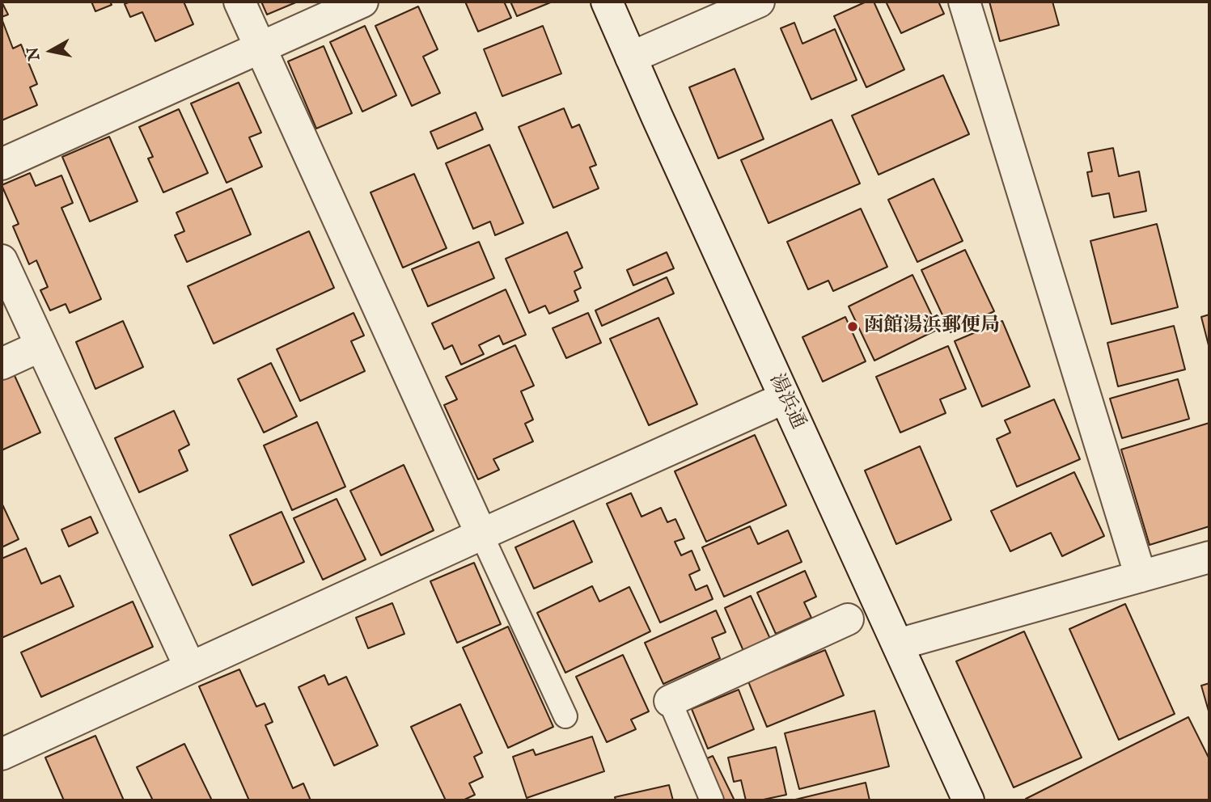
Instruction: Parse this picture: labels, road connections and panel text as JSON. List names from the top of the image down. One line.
{"streets":{"street":["湯浜通"]},"places":["函館湯浜郵便局"],"north":"left"}
